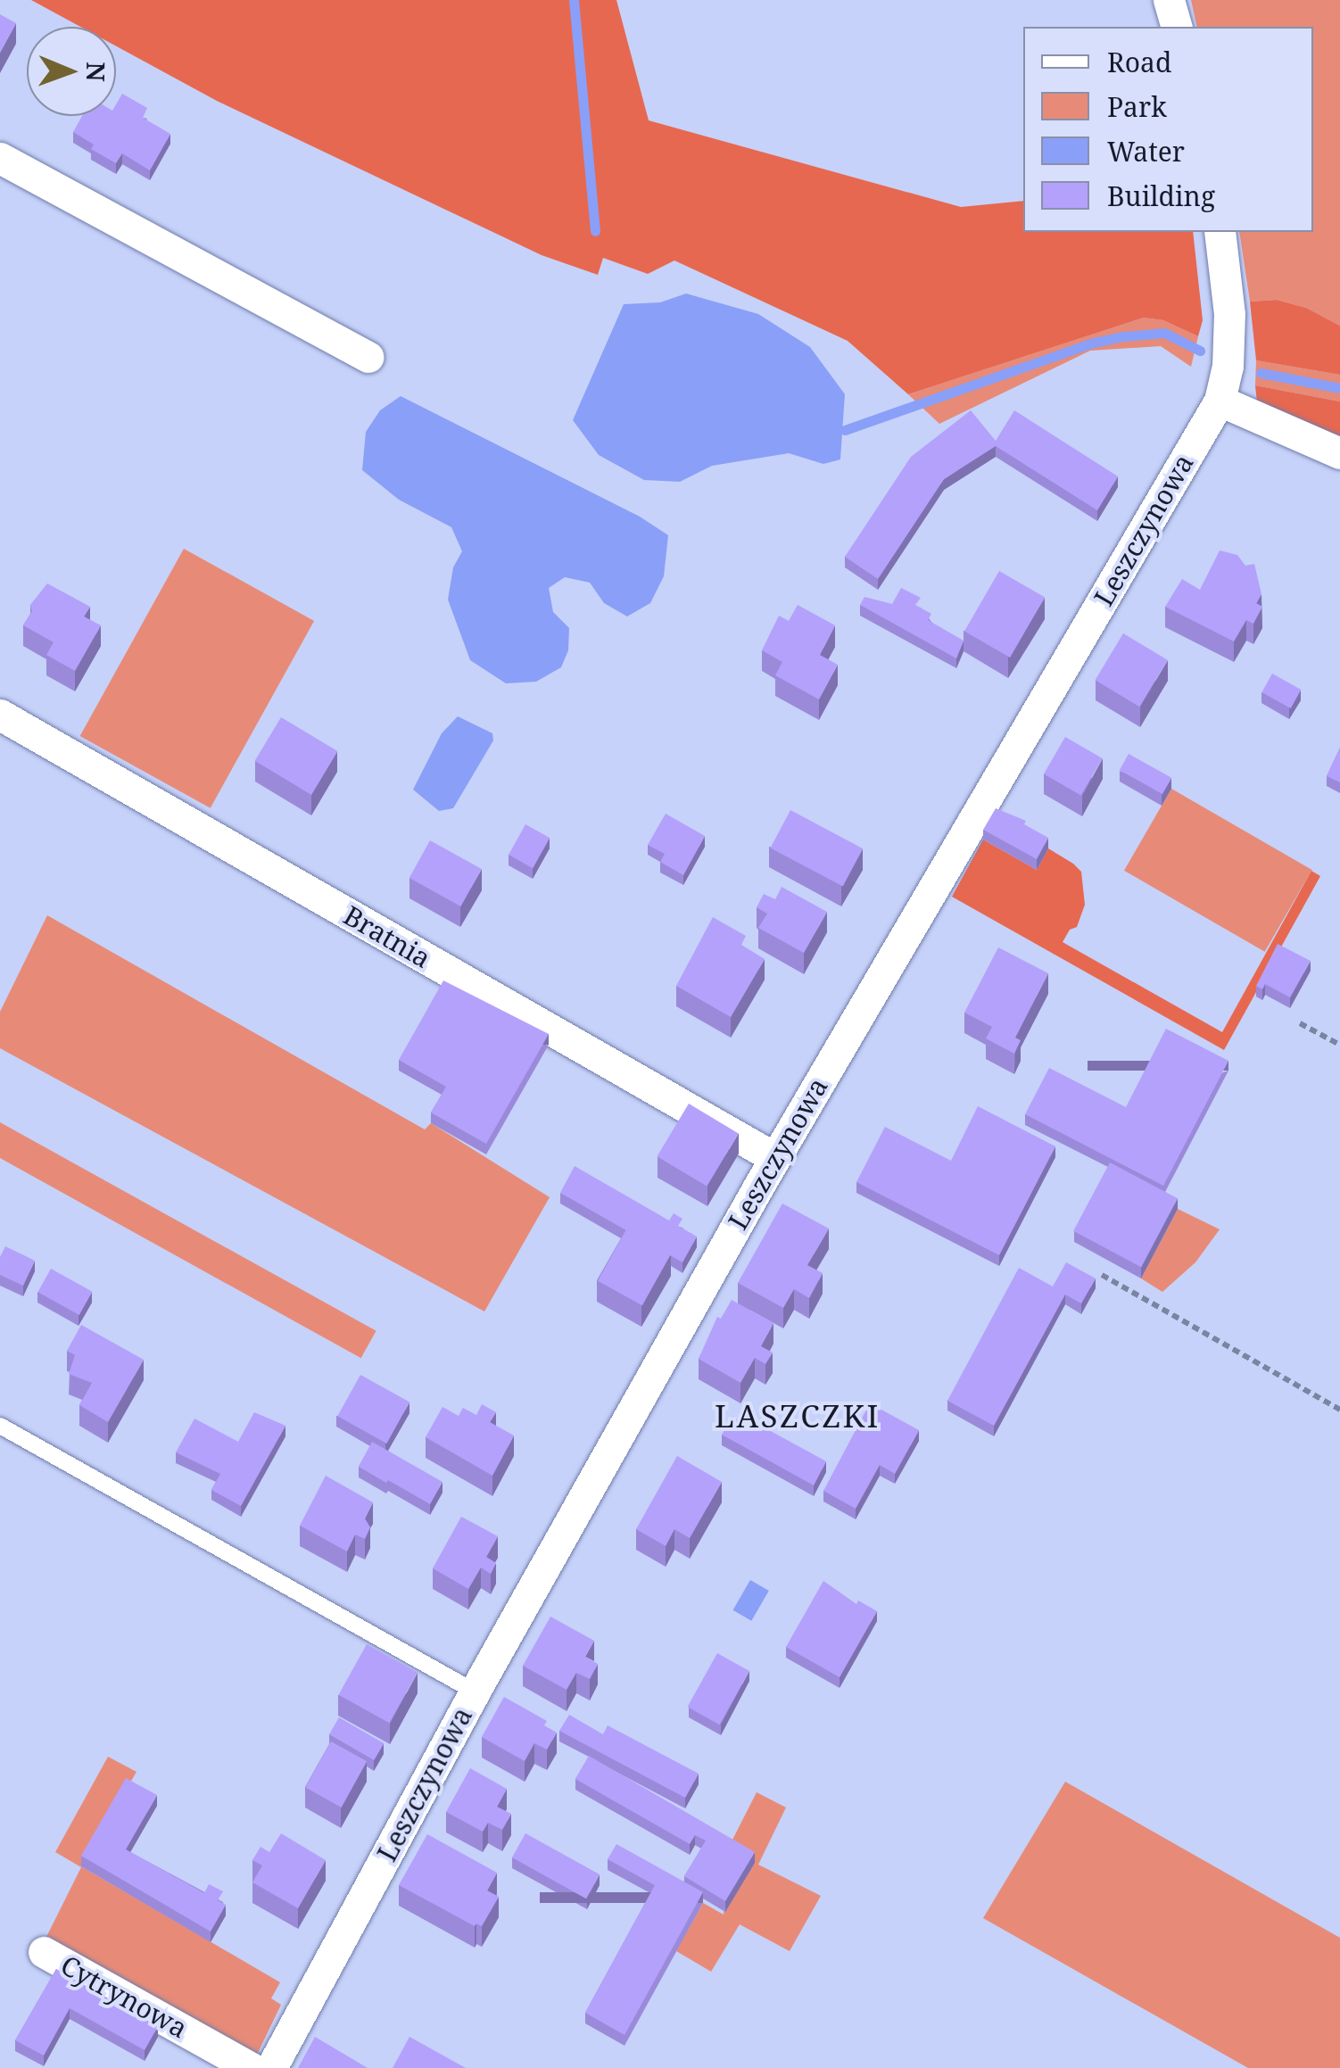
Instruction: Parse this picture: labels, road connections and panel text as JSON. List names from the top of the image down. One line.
{"streets":{"street":["Leszczynowa","Bratnia","Cytrynowa"]},"crossings":[["Leszczynowa","Bratnia"]],"districts":["LASZCZKI"],"legend":["Road","Park","Water","Building"],"north":"right"}
